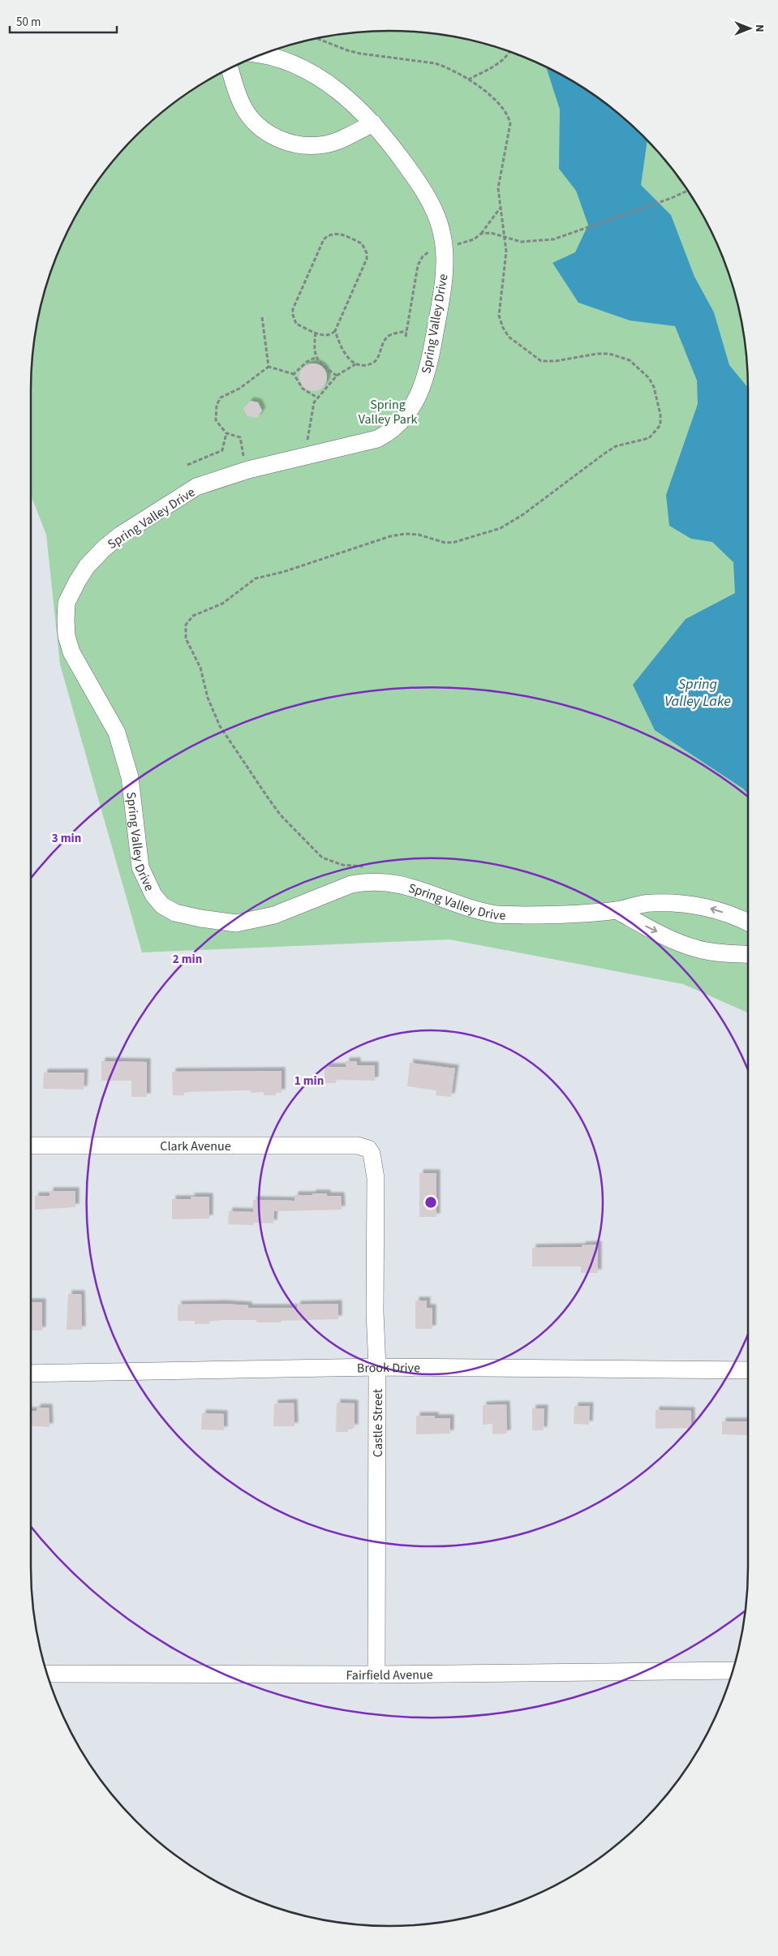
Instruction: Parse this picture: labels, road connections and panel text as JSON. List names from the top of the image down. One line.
{"streets":{"street":["Spring Valley Drive","Clark Avenue","Brook Drive","Castle Street","Fairfield Avenue"]},"crossings":[["Clark Avenue","Castle Street"],["Brook Drive","Castle Street"],["Castle Street","Fairfield Avenue"]],"water":["Spring Valley Lake"],"parks":["Spring Valley Park"],"scale_bar":"50 m","north":"right","rings":["3 min","2 min","1 min"]}
